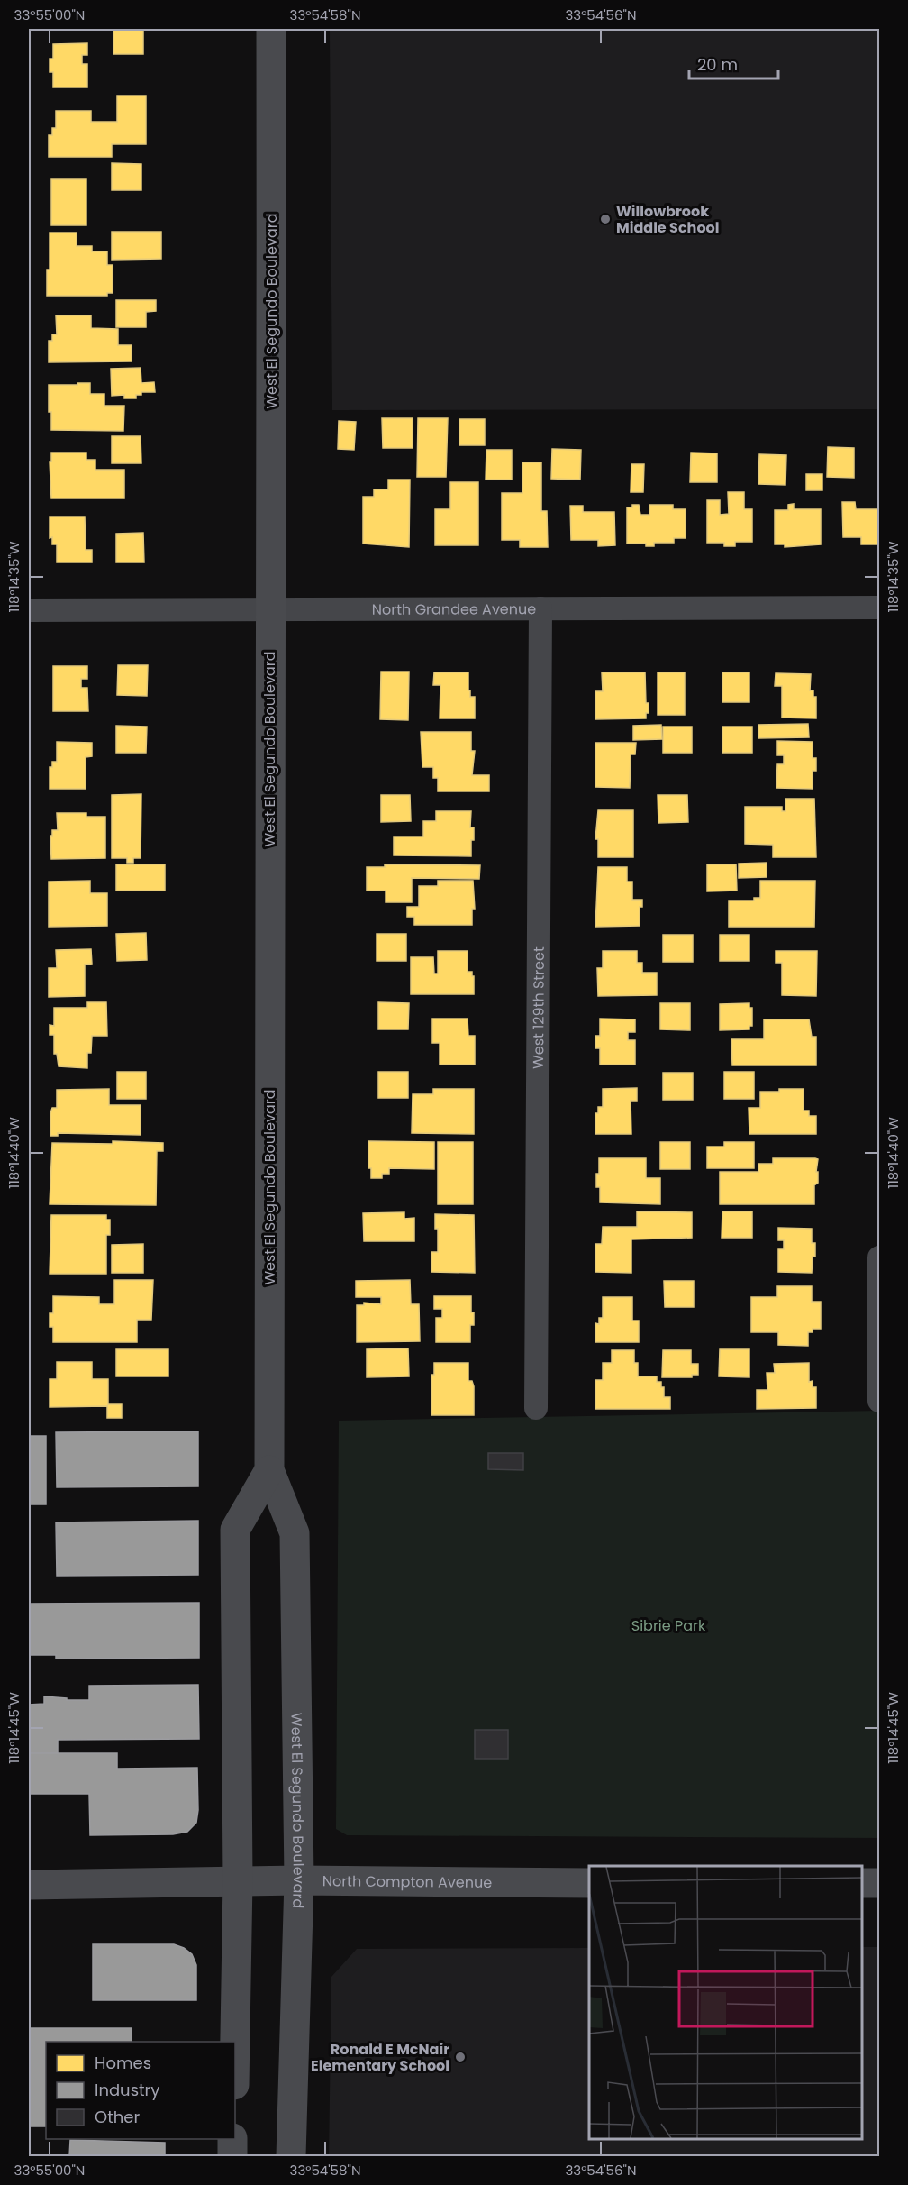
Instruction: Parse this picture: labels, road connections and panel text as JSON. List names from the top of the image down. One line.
{"streets":{"main road":["West El Segundo Boulevard","North Compton Avenue"],"street":["North Grandee Avenue","West 129th Street"]},"crossings":[["West El Segundo Boulevard","North Grandee Avenue"],["West El Segundo Boulevard","North Compton Avenue"],["North Grandee Avenue","West 129th Street"]],"parks":["Sibrie Park"],"places":["Willowbrook Middle School","Ronald E McNair Elementary School"],"legend":["Homes","Industry","Other"],"scale_bar":"20 m","coordinates":["33°55'00\"N","33°54'58\"N","33°54'56\"N","118°14'35\"W","118°14'40\"W","118°14'45\"W"]}
